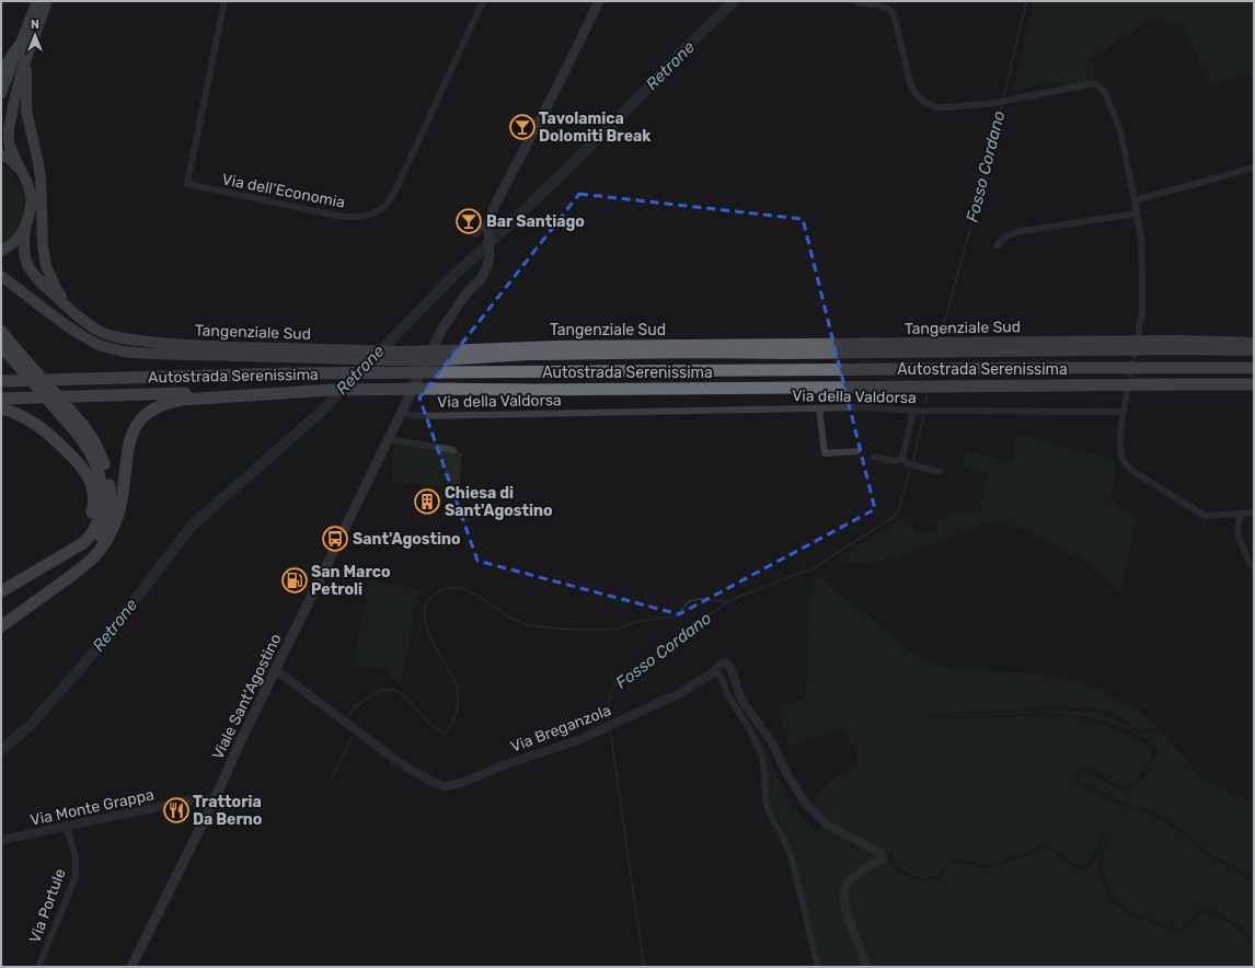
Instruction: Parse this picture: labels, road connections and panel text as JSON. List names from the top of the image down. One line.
{"streets":{"highway":["Tangenziale Sud","Autostrada Serenissima"],"main road":["Viale Sant'Agostino"],"street":["Via dell'Economia","Via della Valdorsa","Via Breganzola","Via Monte Grappa","Via Portule"]},"crossings":[["Via della Valdorsa","Viale Sant'Agostino"],["Viale Sant'Agostino","Via Breganzola"],["Viale Sant'Agostino","Via Monte Grappa"],["Via Monte Grappa","Via Portule"]],"water":["Retrone","Fosso Cordano"],"places":{"bar":["Tavolamica Dolomiti Break","Bar Santiago"],"building":["Chiesa di Sant'Agostino"],"bus stop":["Sant'Agostino"],"fuel station":["San Marco Petroli"],"restaurant":["Trattoria Da Berno"]},"north":"top"}
